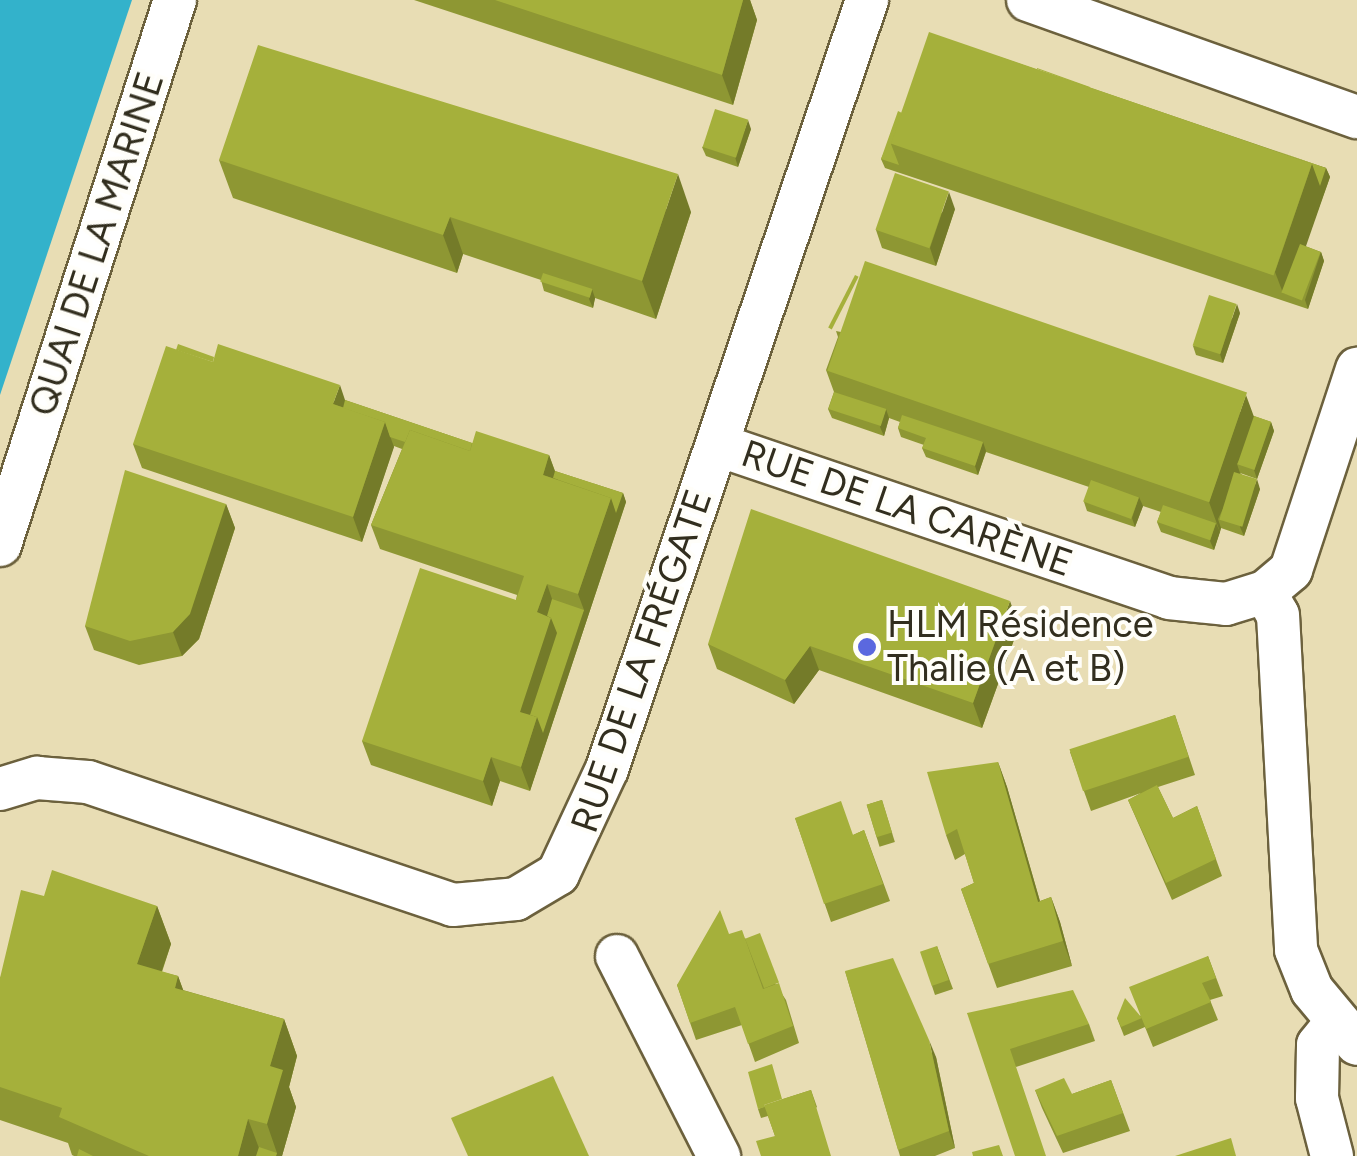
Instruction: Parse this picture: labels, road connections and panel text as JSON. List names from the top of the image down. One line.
{"streets":{"street":["QUAI DE LA MARINE","RUE DE LA CARÈNE","RUE DE LA FRÉGATE"]},"crossings":[["RUE DE LA CARÈNE","RUE DE LA FRÉGATE"]],"places":["HLM Résidence Thalie (A et B)"]}
